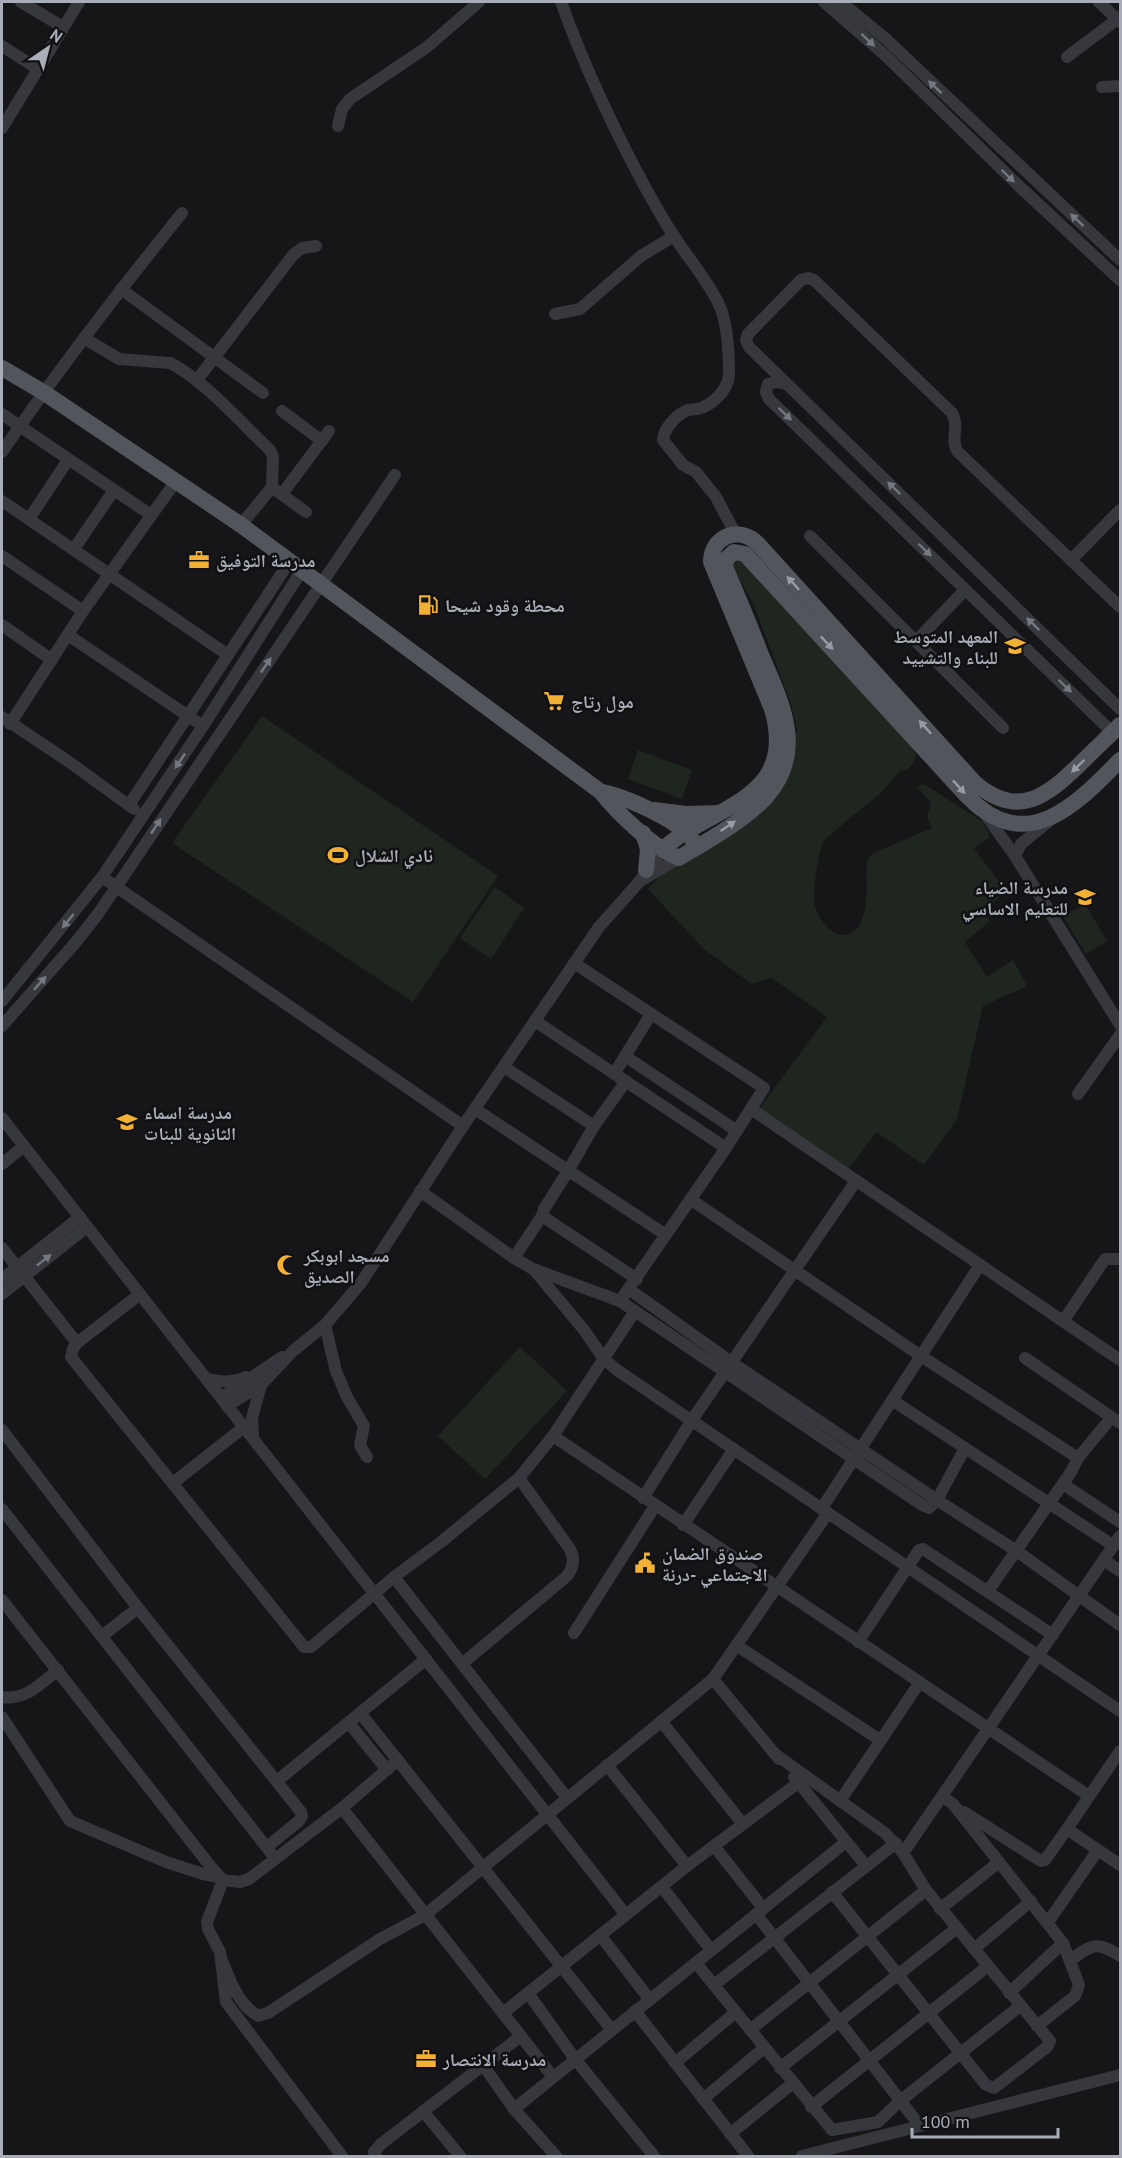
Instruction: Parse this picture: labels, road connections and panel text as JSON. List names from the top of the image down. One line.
{"places":{"office":["مدرسة التوفيق","مدرسة الانتصار"],"fuel station":["محطة وقود شيحا"],"school or university":["المعهد المتوسط للبناء والتشييد","مدرسة الضياء للتعليم الاساسي","مدرسة اسماء الثانوية للبنات"],"supermarket":["مول رتاج"],"sports":["نادي الشلال"],"mosque":["مسجد ابوبكر الصديق"],"public building":["صندوق الضمان الاجتماعي -درنة"]},"scale_bar":"100 m","north":"top right"}
